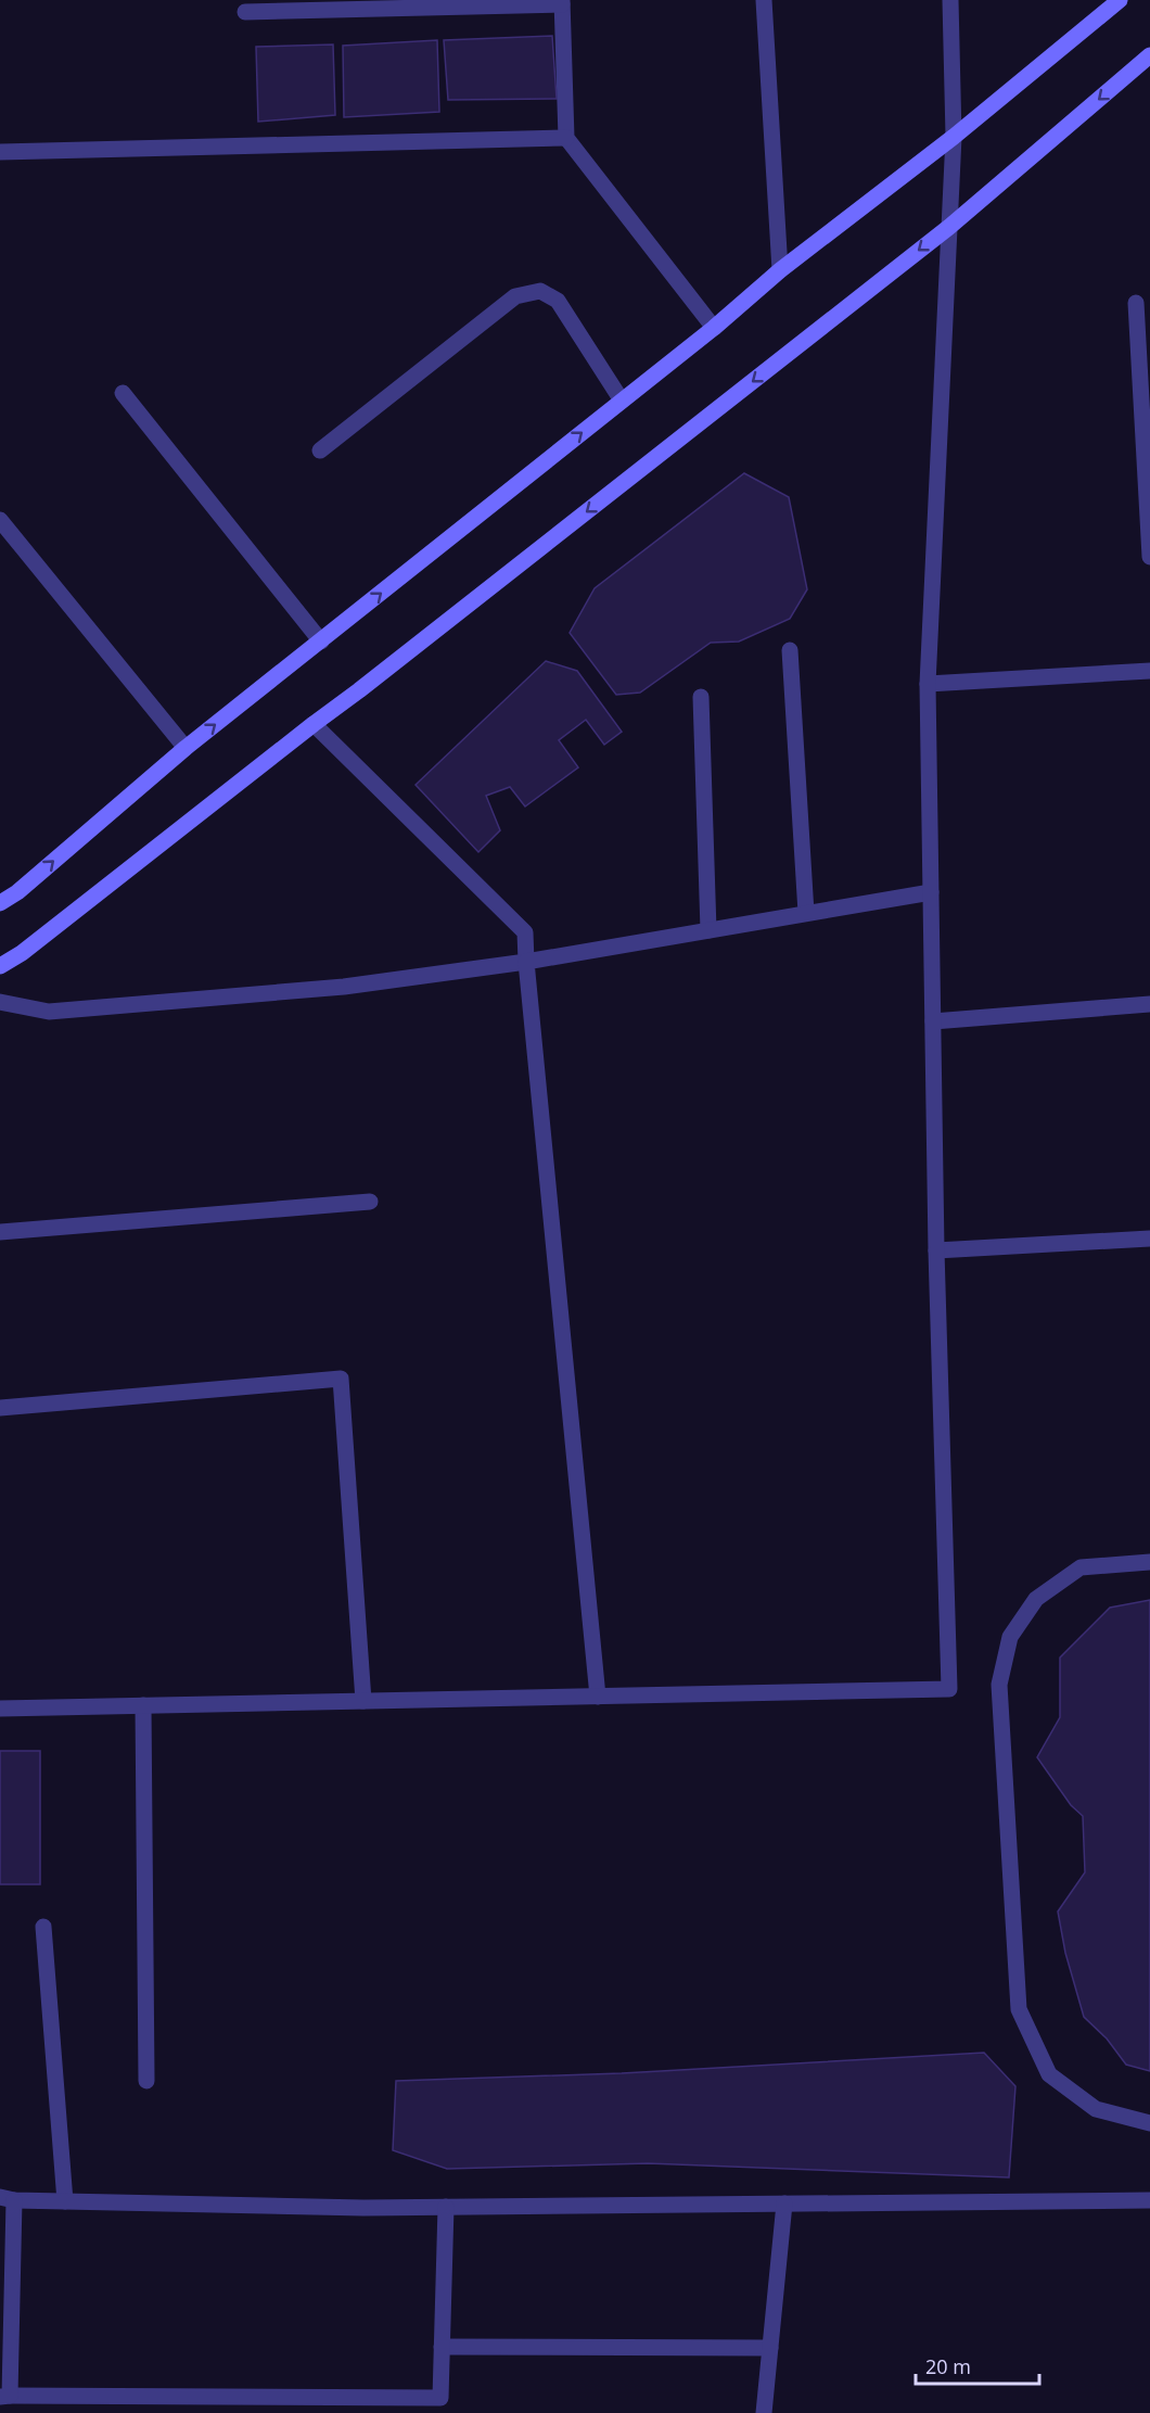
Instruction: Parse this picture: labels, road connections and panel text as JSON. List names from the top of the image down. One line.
{"scale_bar":"20 m"}
